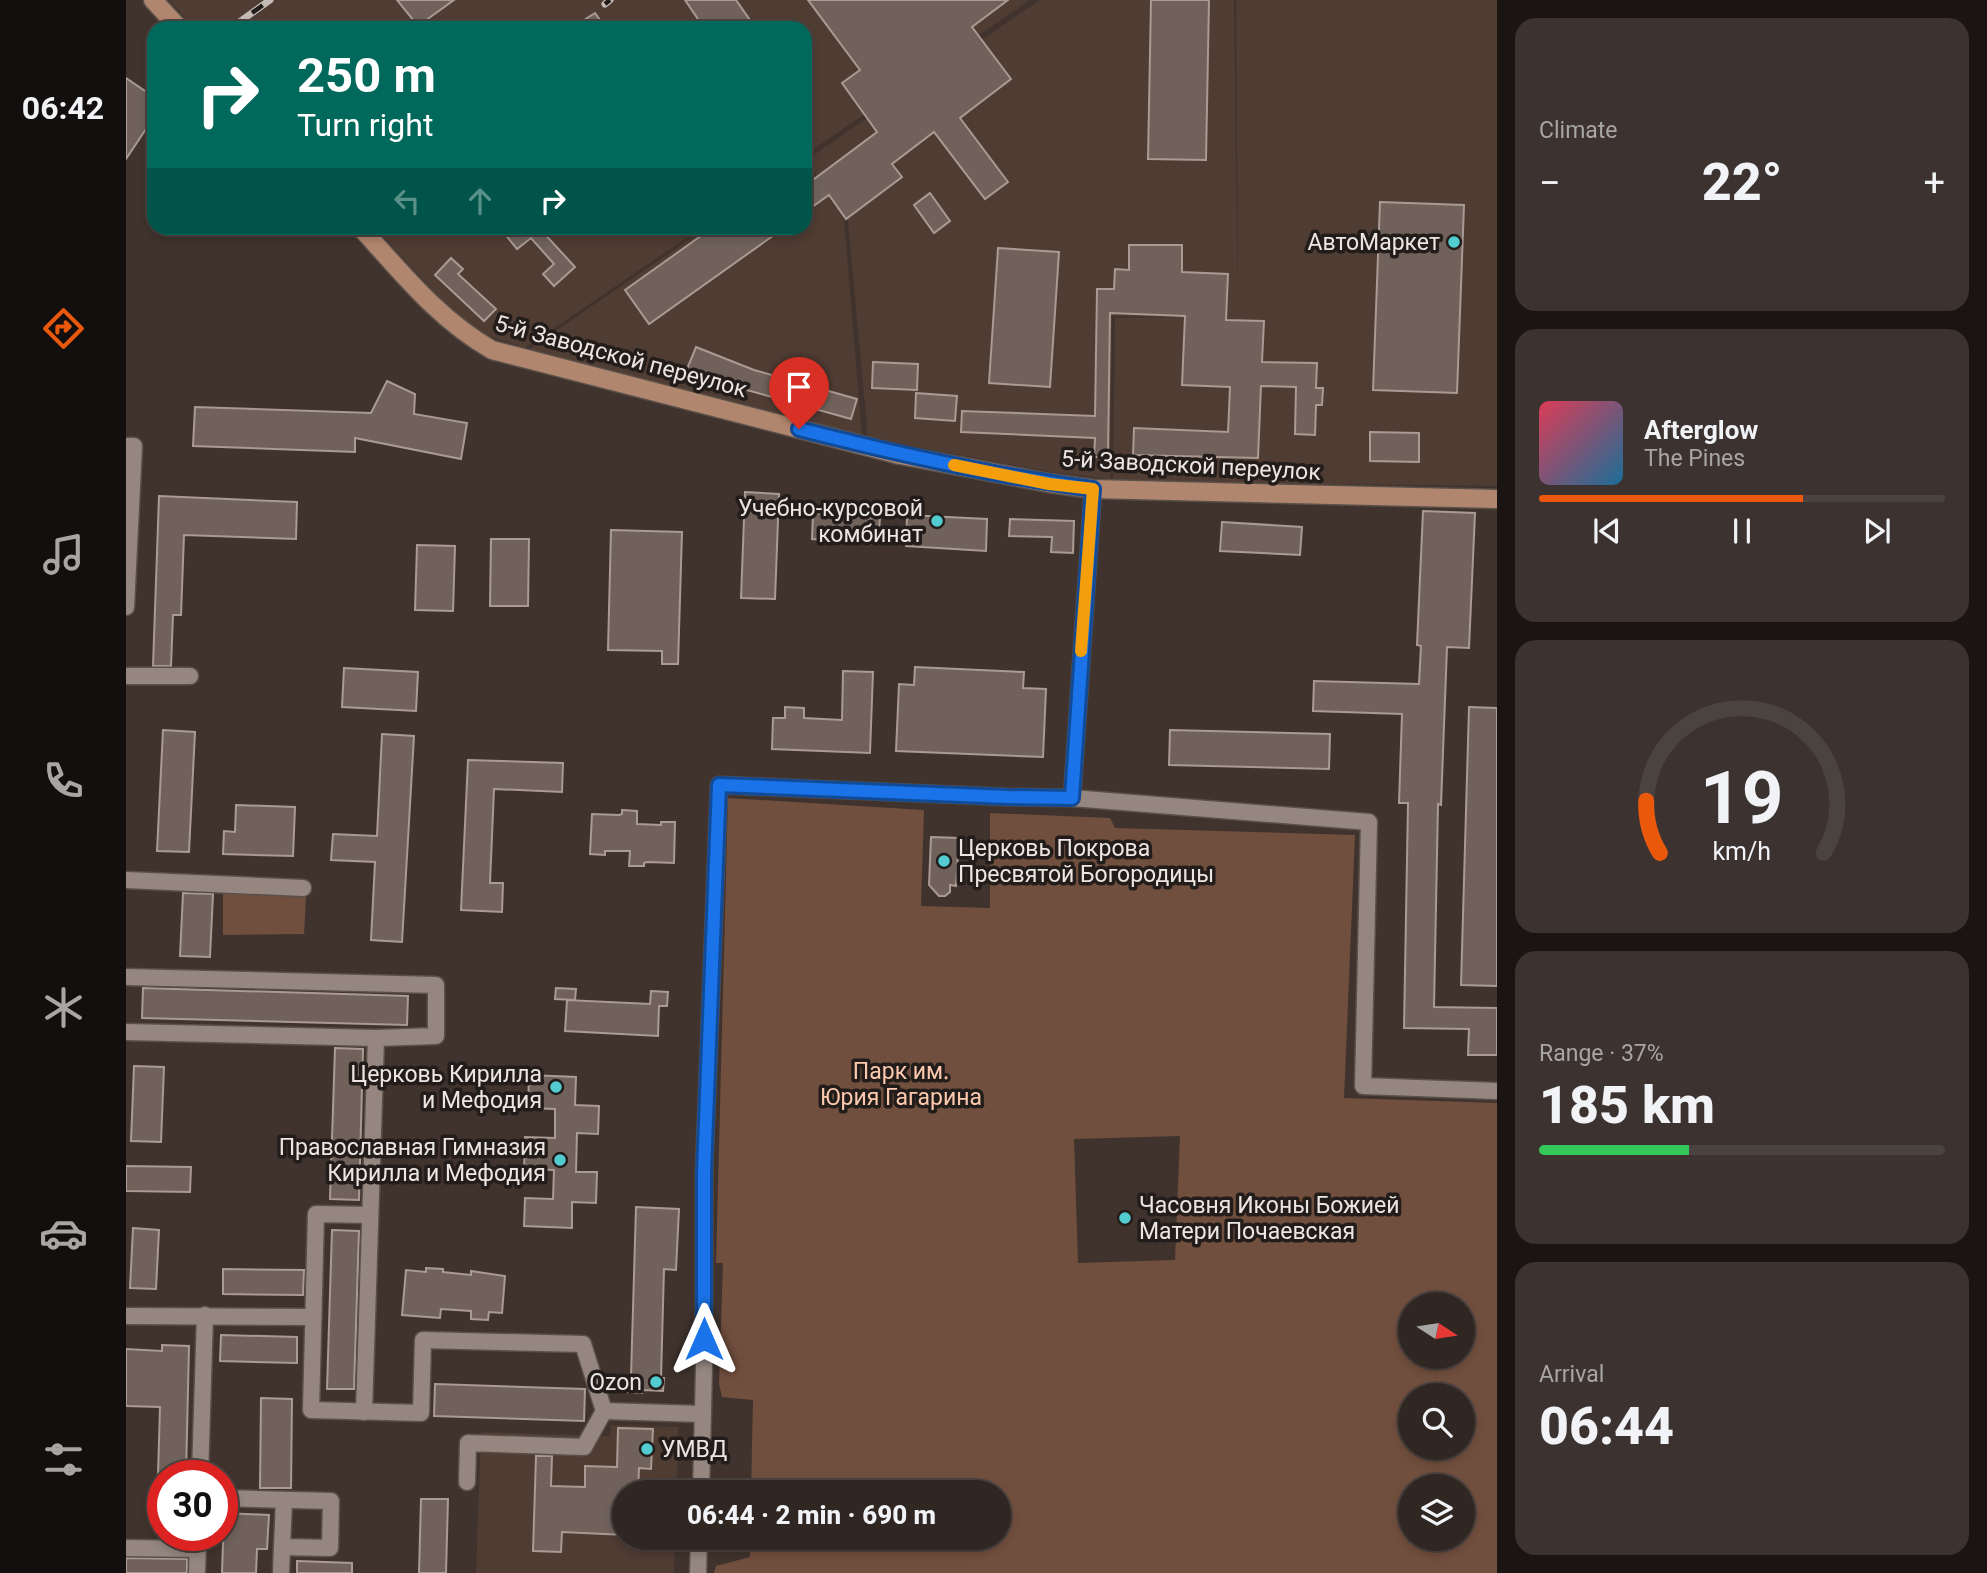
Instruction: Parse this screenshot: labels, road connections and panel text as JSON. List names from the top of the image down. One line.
{"streets":{"street":["5-й Заводской переулок"]},"parks":["Парк им. Юрия Гагарина"],"places":["АвтоМаркет","Учебно-курсовой комбинат","Церковь Покрова Пресвятой Богородицы","Церковь Кирилла и Мефодия","Православная Гимназия Кирилла и Мефодия","Часовня Иконы Божией Матери Почаевская","Ozon","УМВД"],"north":"right","page":{"tabs":"06:42","tile":["Climate",["Range · 37%","185 km"],["Arrival","06:44"]],"turn":["250 m","Turn right"],"heat":["−","22°","+"],"song":["Afterglow","The Pines"],"limit":"30","trip":"06:44 · 2 min · 690 m","gauge":["19","km/h"]}}
